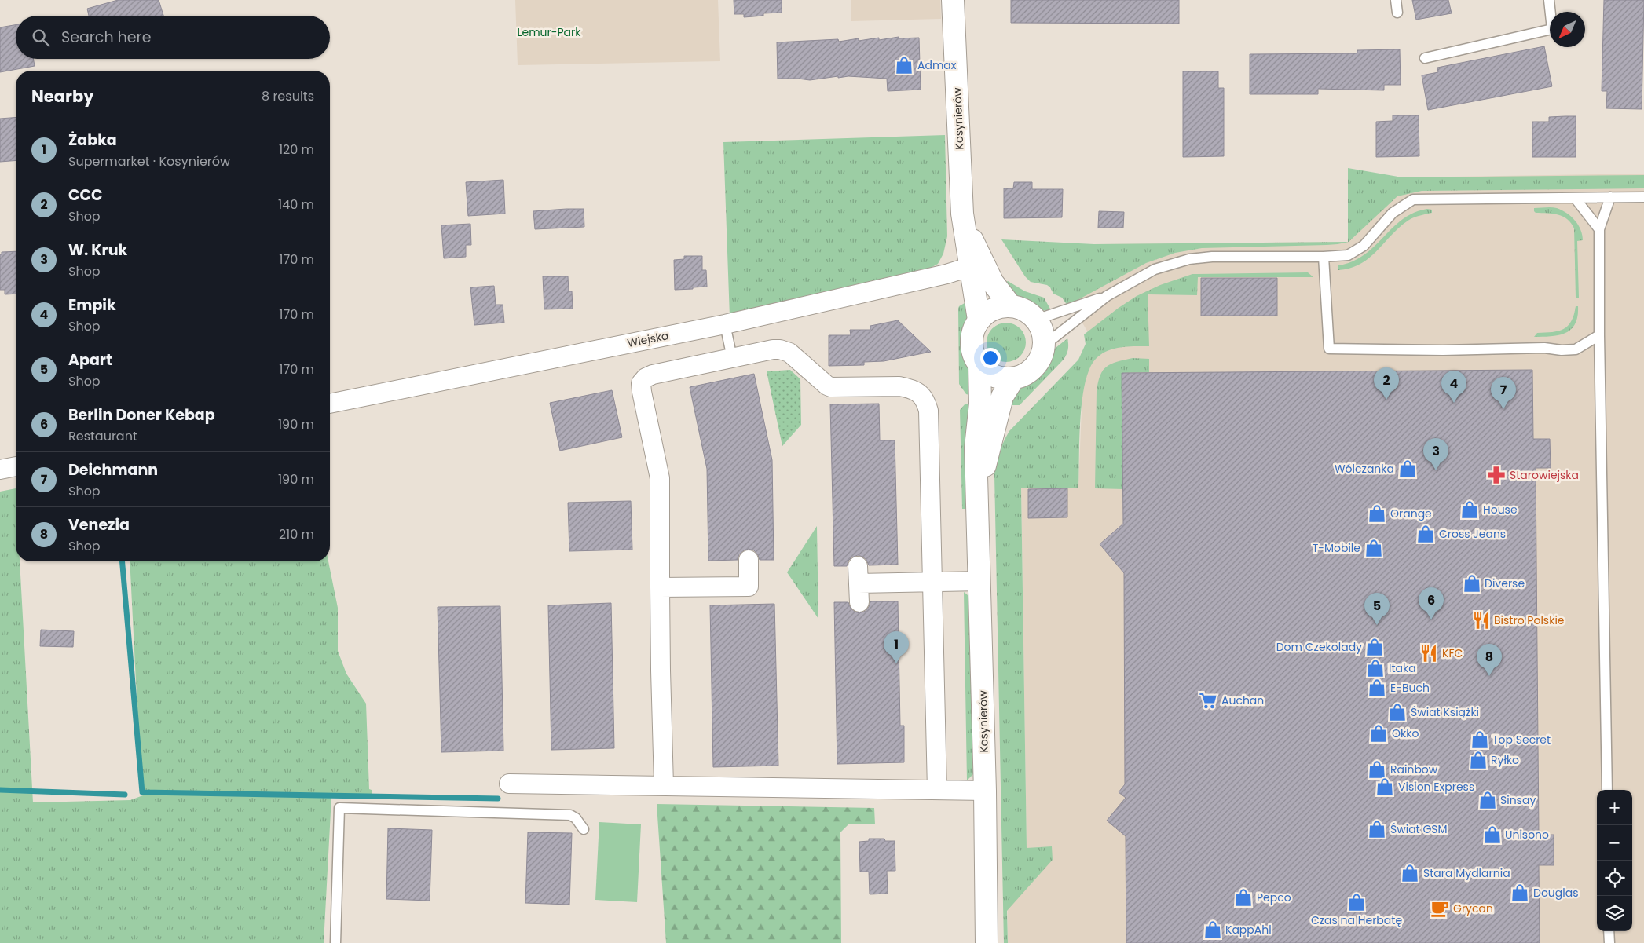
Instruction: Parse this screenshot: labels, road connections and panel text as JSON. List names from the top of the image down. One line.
{"streets":{"main road":["Kosynierów"],"street":["Wiejska"]},"crossings":[["Kosynierów","Wiejska"]],"parks":["Lemur-Park"],"places":{"shop":["Admax","Wólczanka","House","Orange","Cross Jeans","T-Mobile","Diverse","Dom Czekolady","Itaka","E-Buch","Świat Książki","Okko","Top Secret","Ryłko","Rainbow","Vision Express","Sinsay","Świat GSM","Unisono","Stara Mydlarnia","Douglas","Pepco","Czas na Herbatę","KappAhl"],"pharmacy":["Starowiejska"],"restaurant":["Bistro Polskie","KFC"],"supermarket":["Auchan"],"cafe":["Grycan"]},"north":"bottom left","page":{"search":"Search here","heading":["Nearby","8 results"],"list":[{"mark":"1","name":"Żabka","note":"Supermarket · Kosynierów","value":"120 m"},{"mark":"2","name":"CCC","note":"Shop","value":"140 m"},{"mark":"3","name":"W. Kruk","note":"Shop","value":"170 m"},{"mark":"4","name":"Empik","note":"Shop","value":"170 m"},{"mark":"5","name":"Apart","note":"Shop","value":"170 m"},{"mark":"6","name":"Berlin Doner Kebap","note":"Restaurant","value":"190 m"},{"mark":"7","name":"Deichmann","note":"Shop","value":"190 m"},{"mark":"8","name":"Venezia","note":"Shop","value":"210 m"}],"pins":["2","4","7","3","6","5","1","8"],"map_buttons":["+","−"]}}
